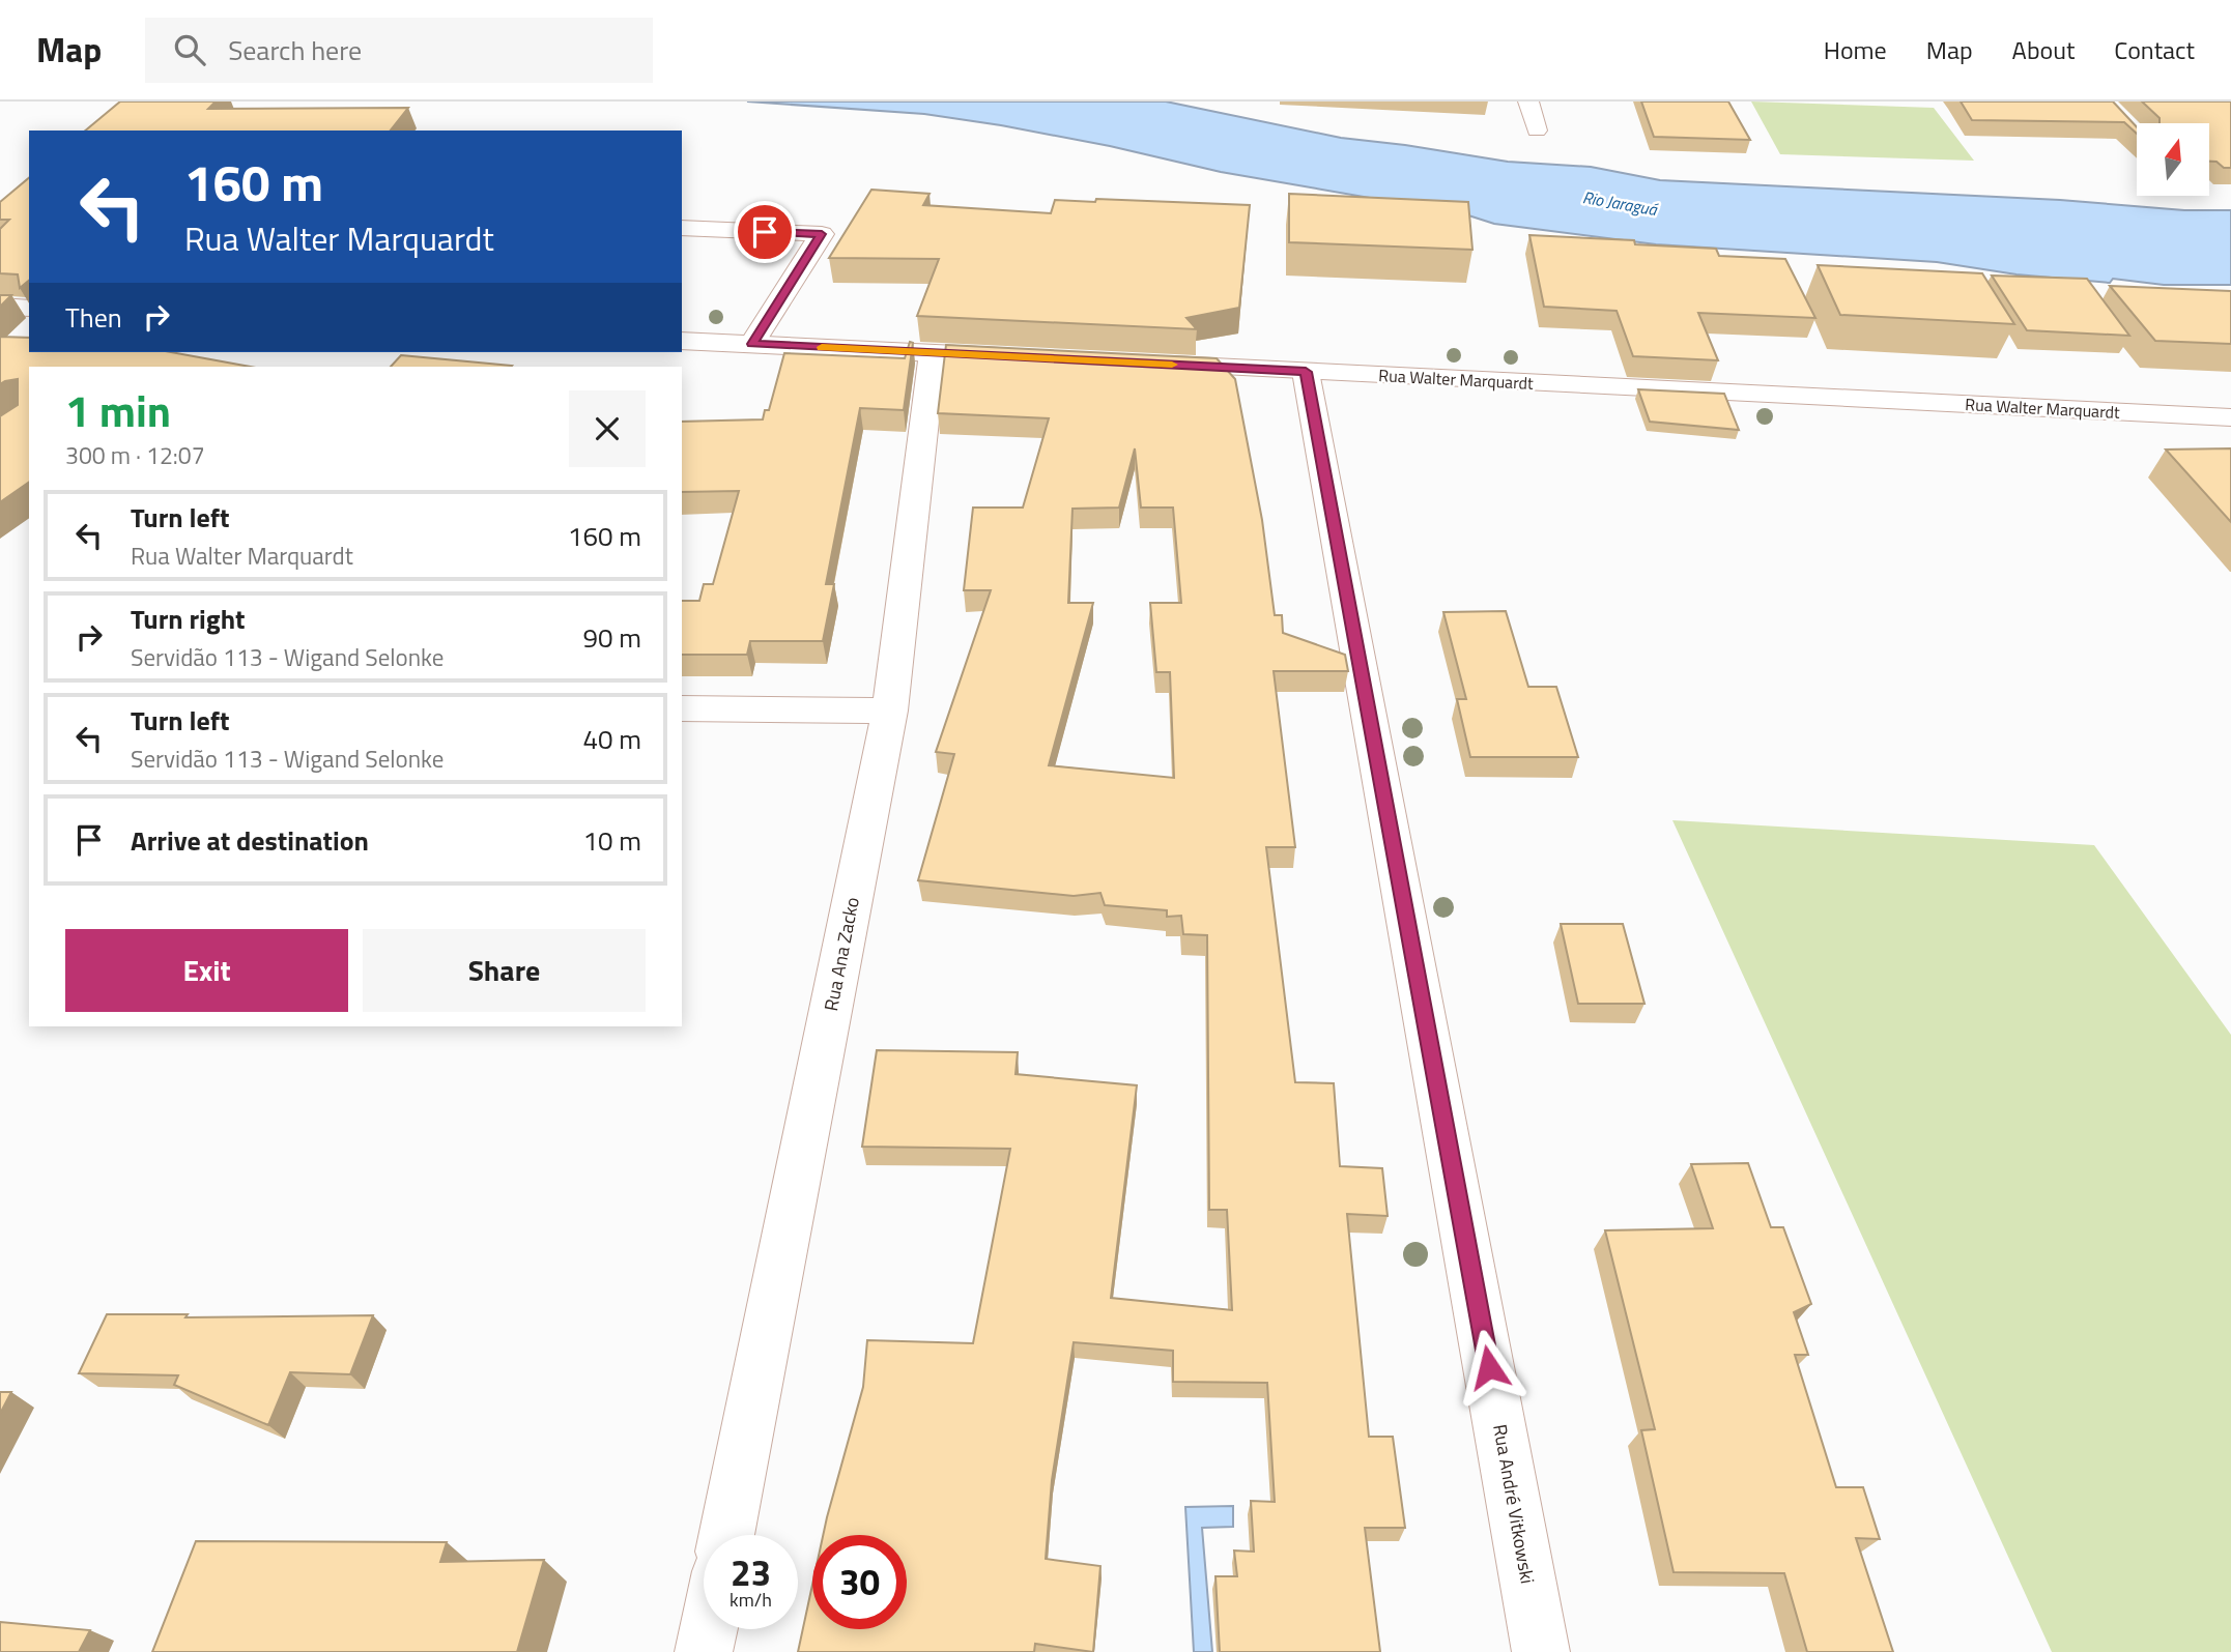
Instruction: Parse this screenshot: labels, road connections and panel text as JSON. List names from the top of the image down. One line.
{"streets":{"street":["Rua Walter Marquardt","Rua Ana Zacko","Rua André Vitkowski"]},"crossings":[["Rua Walter Marquardt","Rua André Vitkowski"]],"water":["Rio Jaraguá"],"north":"top","page":{"header":"Map","search":"Search here","nav":["Home","Map","About","Contact"],"turn":["160 m","Rua Walter Marquardt"],"then":"Then","heading":["1 min","300 m · 12:07"],"list":[{"name":"Turn left","note":"Rua Walter Marquardt","value":"160 m"},{"name":"Turn right","note":"Servidão 113 - Wigand Selonke","value":"90 m"},{"name":"Turn left","note":"Servidão 113 - Wigand Selonke","value":"40 m"},{"name":"Arrive at destination","value":"10 m"}],"buttons":["Exit","Share"],"speed":"23 km/h","limit":"30"}}
